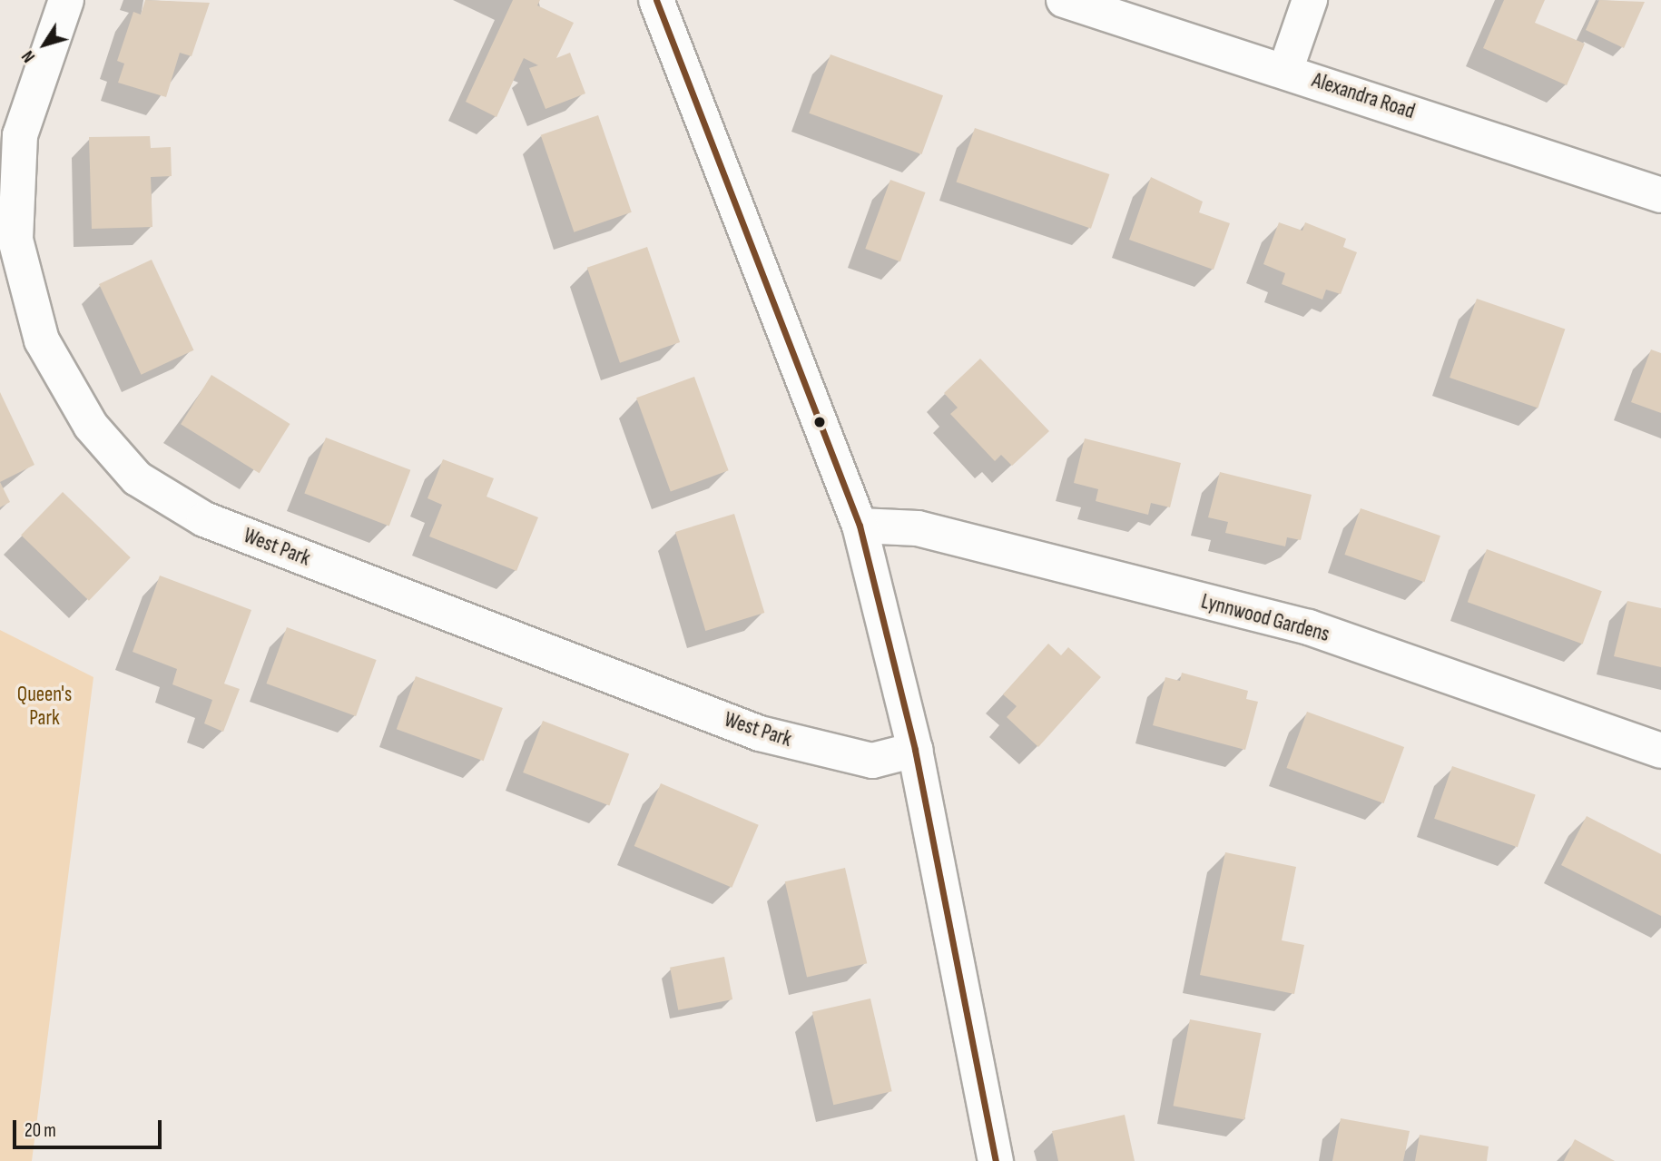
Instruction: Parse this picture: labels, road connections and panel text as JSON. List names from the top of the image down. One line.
{"streets":{"street":["Alexandra Road","West Park","Lynnwood Gardens"]},"parks":["Queen's Park"],"scale_bar":"20 m","north":"bottom left"}
